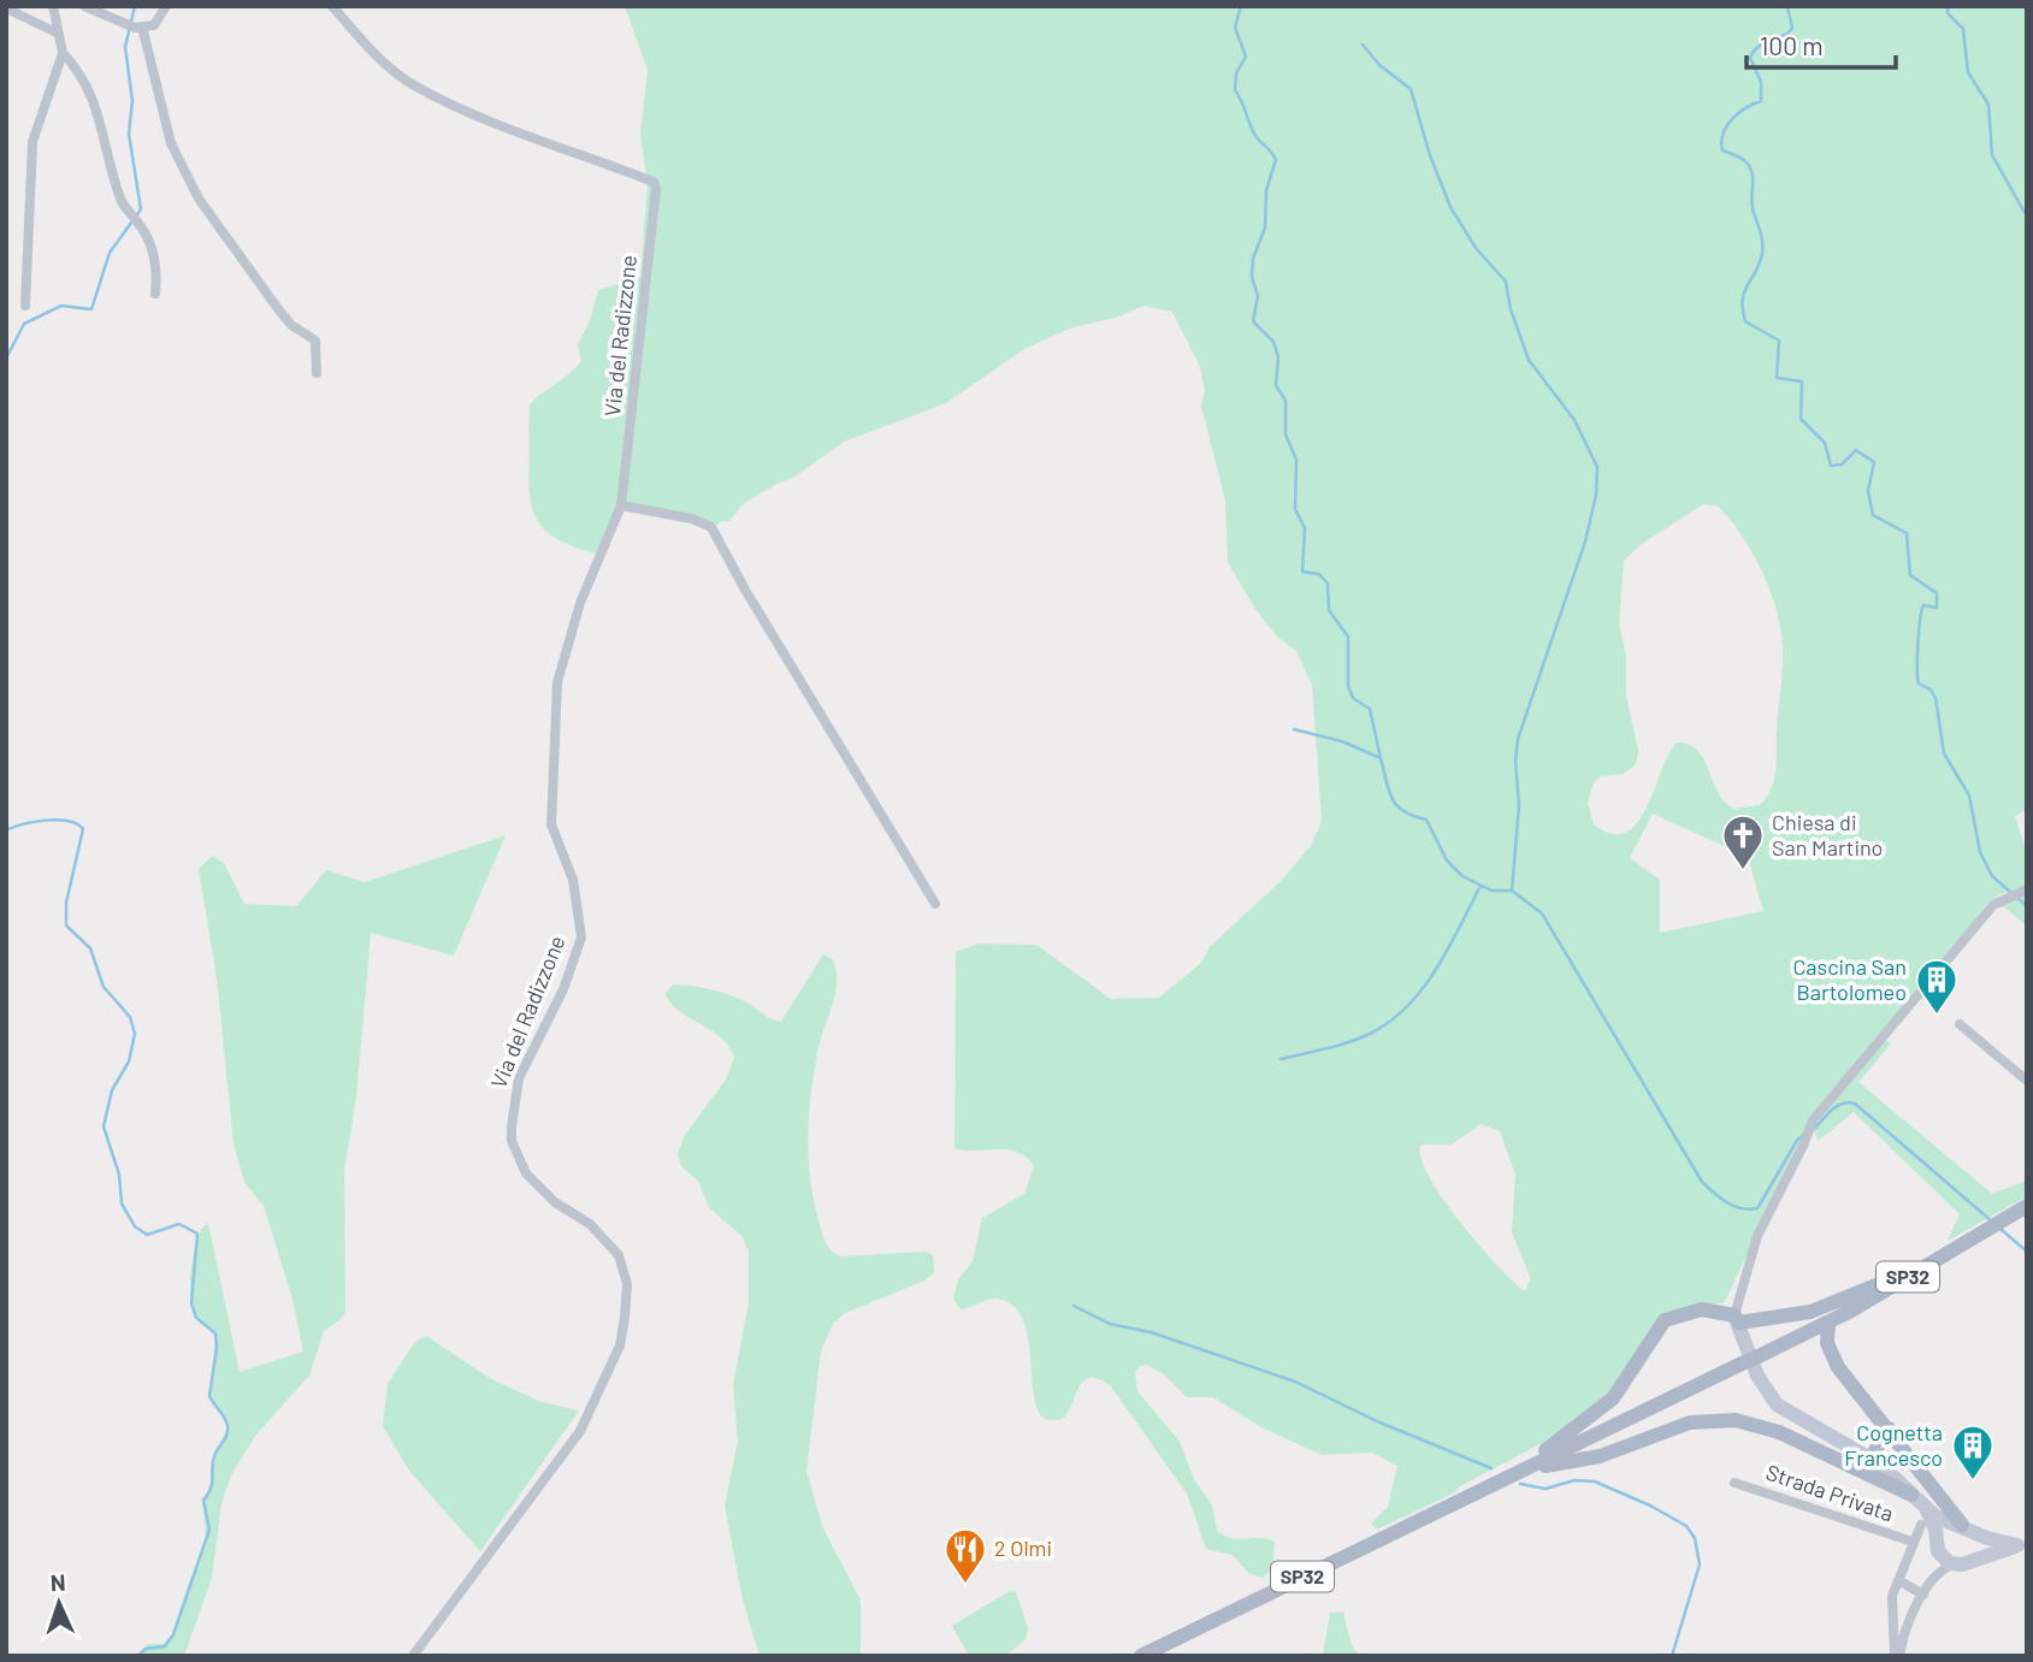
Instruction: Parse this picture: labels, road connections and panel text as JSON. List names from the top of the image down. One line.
{"streets":{"main road":["SP32"],"street":["Via del Radizzone","Strada Privata"]},"places":{"church":["Chiesa di San Martino"],"building":["Cascina San Bartolomeo","Cognetta Francesco"],"restaurant":["2 Olmi"]},"scale_bar":"100 m","north":"top"}
